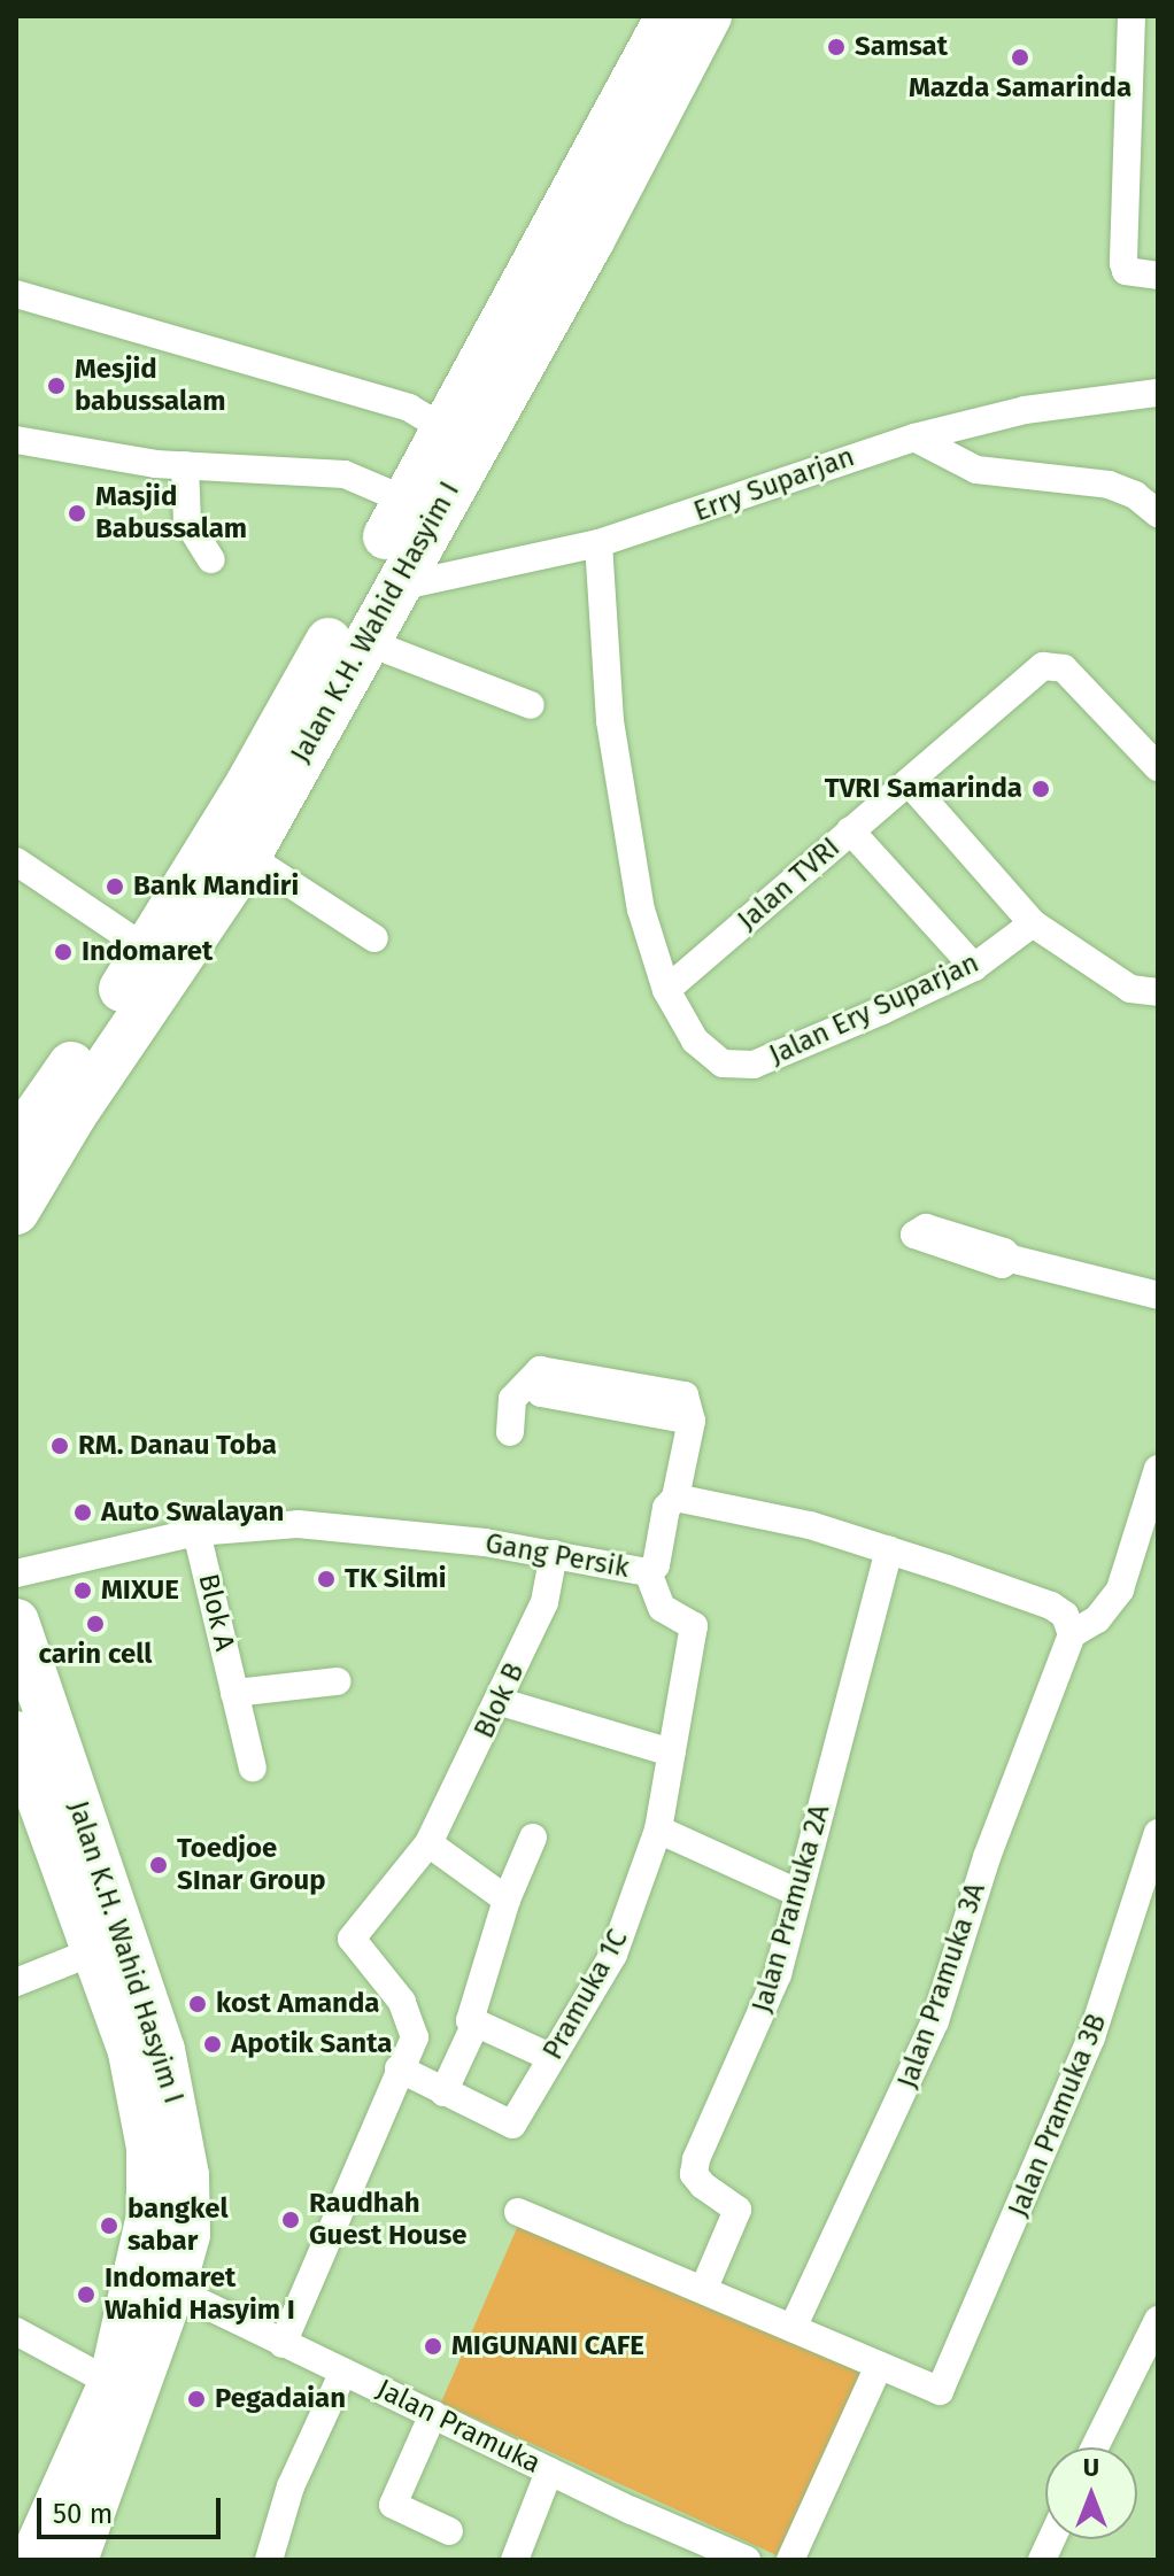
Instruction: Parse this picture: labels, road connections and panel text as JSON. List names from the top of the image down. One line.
{"streets":{"main road":["Jalan K.H. Wahid Hasyim I"],"street":["Erry Suparjan","Jalan TVRI","Jalan Ery Suparjan","Gang Persik","Blok A","Blok B","Jalan Pramuka 2A","Jalan Pramuka 3A","Pramuka 1C","Jalan Pramuka 3B","Jalan Pramuka"]},"crossings":[["Erry Suparjan","Jalan K.H. Wahid Hasyim I"],["Erry Suparjan","Jalan Ery Suparjan"],["Jalan K.H. Wahid Hasyim I","Jalan Pramuka"],["Jalan TVRI","Jalan Ery Suparjan"],["Gang Persik","Blok A"],["Gang Persik","Blok B"],["Gang Persik","Pramuka 1C"]],"places":["Samsat","Mazda Samarinda","Mesjid babussalam","Masjid Babussalam","TVRI Samarinda","Bank Mandiri","Indomaret","RM. Danau Toba","Auto Swalayan","TK Silmi","MIXUE","carin cell","Toedjoe SInar Group","kost Amanda","Apotik Santa","Raudhah Guest House","bangkel sabar","Indomaret Wahid Hasyim I","MIGUNANI CAFE","Pegadaian"],"scale_bar":"50 m","north":"top"}
